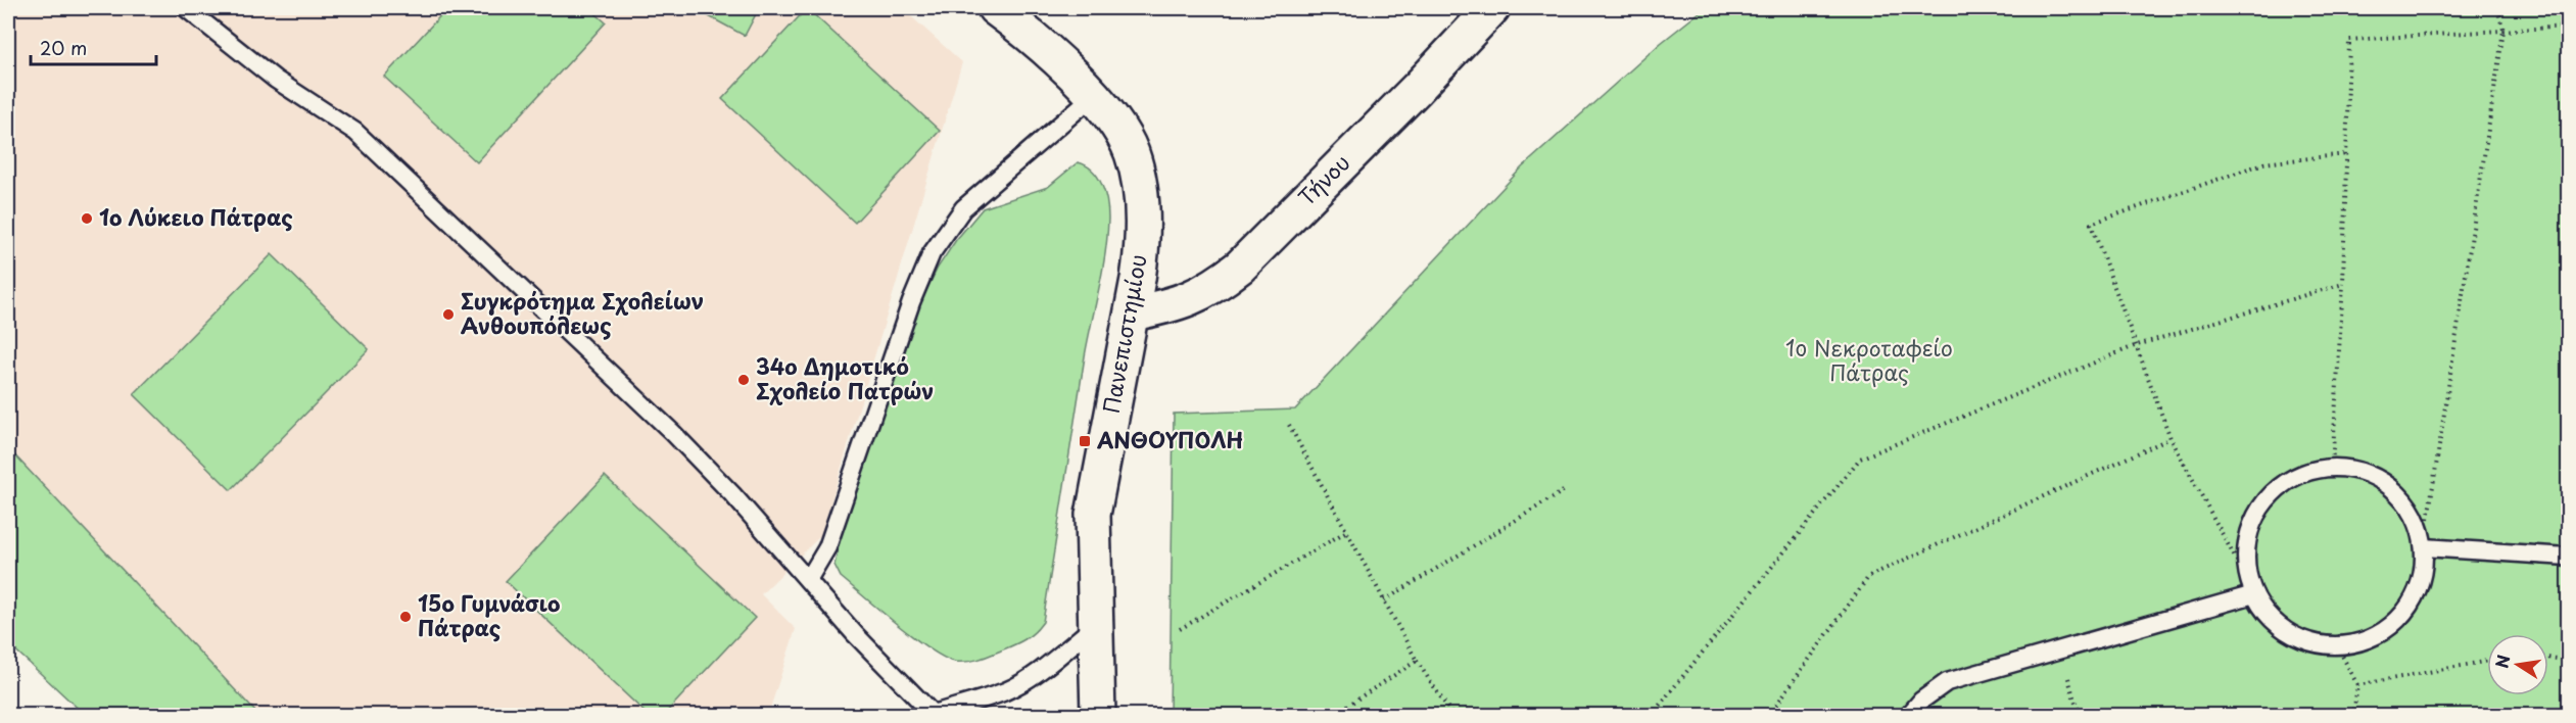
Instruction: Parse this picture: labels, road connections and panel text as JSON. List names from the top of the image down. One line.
{"streets":{"main road":["Τήνου","Πανεπιστημίου"]},"crossings":[["Τήνου","Πανεπιστημίου"]],"parks":["1o Νεκροταφείο Πάτρας"],"places":{"other":["1ο Λύκειο Πάτρας","Συγκρότημα Σχολείων Ανθουπόλεως","34ο Δημοτικό Σχολείο Πατρών","15ο Γυμνάσιο Πάτρας"],"transit":["ΑΝΘΟΥΠΟΛΗ"]},"scale_bar":"20 m","north":"left"}
